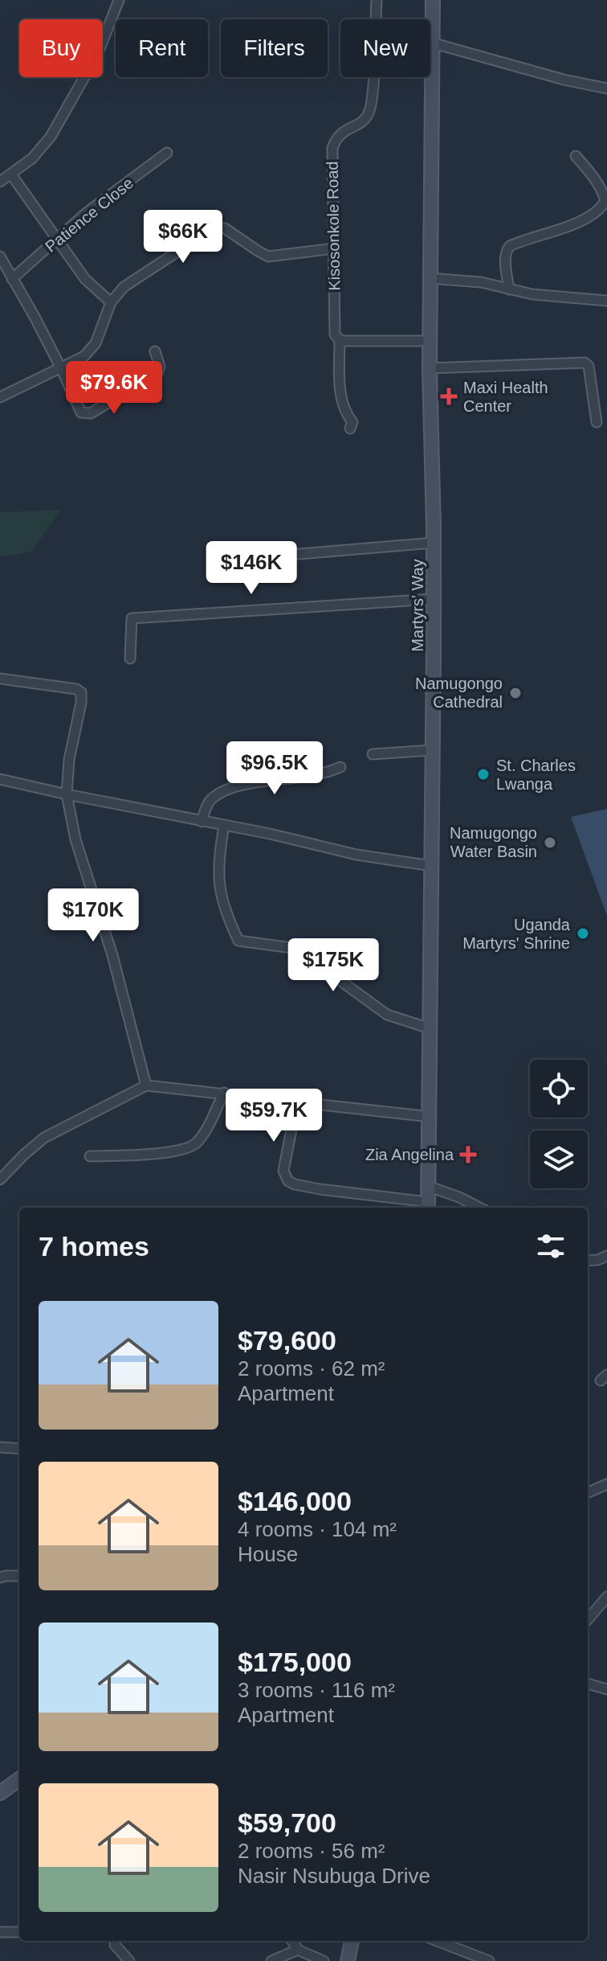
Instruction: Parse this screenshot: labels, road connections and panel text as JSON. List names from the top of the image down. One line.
{"streets":{"main road":["Martyrs' Way"],"street":["Patience Close","Kisosonkole Road"]},"places":{"health":["Maxi Health Center","Zia Angelina"],"other":["Namugongo Cathedral","St. Charles Lwanga","Namugongo Water Basin","Uganda Martyrs' Shrine"]},"page":{"chip":["Buy","Rent","Filters","New"],"price":["$66K","$79.6K","$146K","$96.5K","$170K","$175K","$59.7K"],"heading":"7 homes","list":[{"name":"$79,600","note":"2 rooms · 62 m² · Apartment"},{"name":"$146,000","note":"4 rooms · 104 m² · House"},{"name":"$175,000","note":"3 rooms · 116 m² · Apartment"},{"name":"$59,700","note":"2 rooms · 56 m² · Nasir Nsubuga Drive"}]}}
